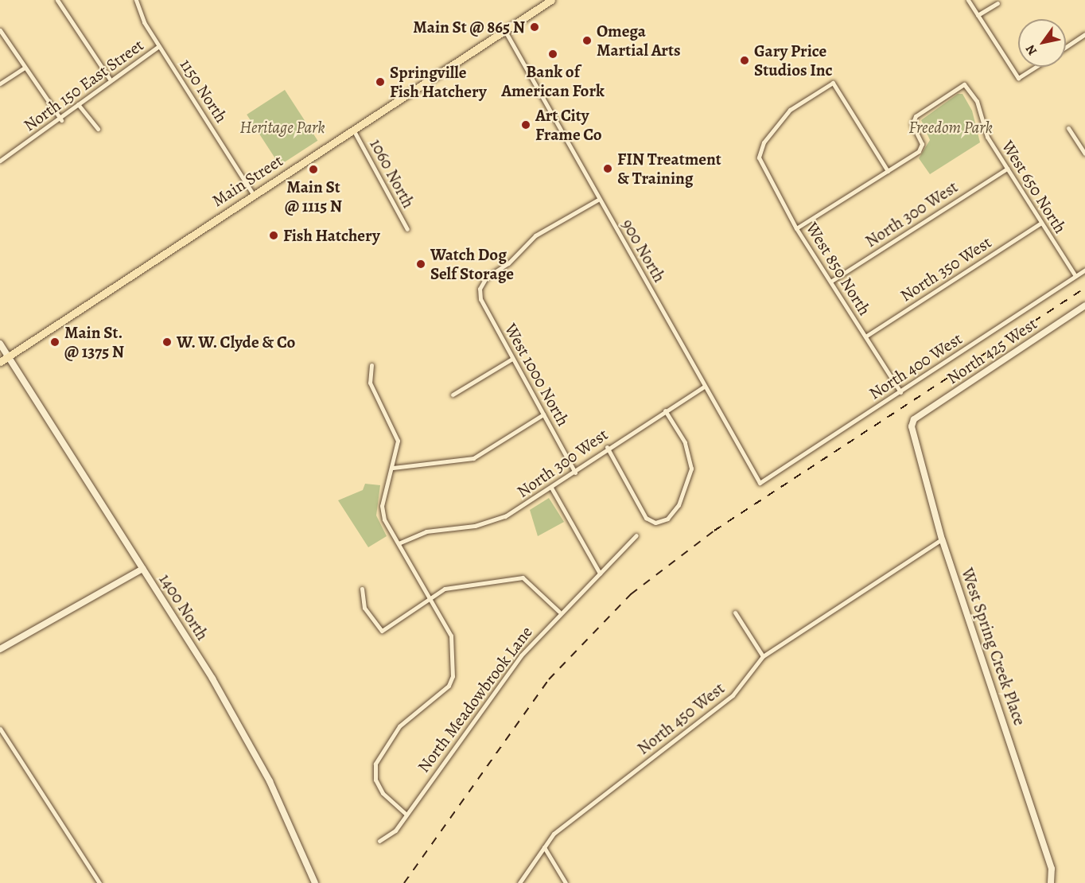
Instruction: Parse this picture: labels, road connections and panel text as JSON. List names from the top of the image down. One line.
{"streets":{"main road":["Main Street"],"street":["North 150 East Street","1150 North","1060 North","West 650 North","North 300 West","900 North","West 850 North","North 350 West","North 425 West","North 400 West","West 1000 North","1400 North","West Spring Creek Place","North Meadowbrook Lane","North 450 West"]},"crossings":[["North 150 East Street","1150 North"],["1150 North","Main Street"],["1060 North","Main Street"],["Main Street","900 North"],["Main Street","1400 North"],["West 650 North","North 300 West"],["West 650 North","West 850 North"],["West 650 North","North 350 West"],["West 650 North","North 400 West"],["North 300 West","900 North"],["North 300 West","West 850 North"],["North 300 West","West 1000 North"],["900 North","North 400 West"],["900 North","West 1000 North"],["West 850 North","North 350 West"],["West 850 North","North 400 West"],["North 425 West","West Spring Creek Place"],["West Spring Creek Place","North 450 West"]],"parks":["Heritage Park","Freedom Park"],"places":["Main St @ 865 N","Omega Martial Arts","Bank of American Fork","Gary Price Studios Inc","Springville Fish Hatchery","Art City Frame Co","FIN Treatment & Training","Main St @ 1115 N","Fish Hatchery","Watch Dog Self Storage","Main St. @ 1375 N","W. W. Clyde & Co"],"north":"bottom left"}
